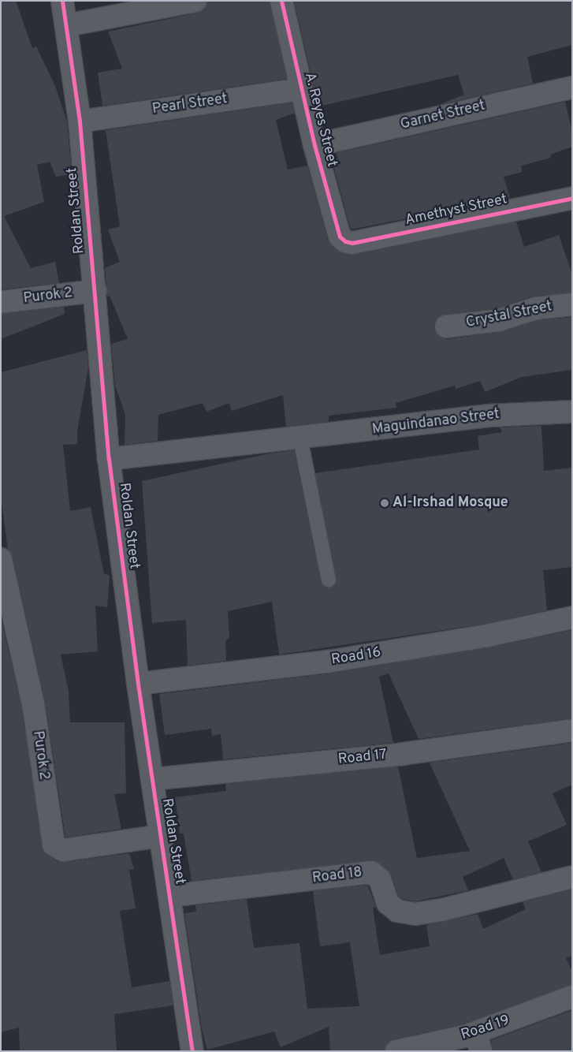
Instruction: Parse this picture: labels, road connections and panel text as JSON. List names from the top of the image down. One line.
{"streets":{"street":["Pearl Street","Garnet Street","A. Reyes Street","Roldan Street","Amethyst Street","Purok 2","Crystal Street","Maguindanao Street","Road 16","Road 17","Road 18","Road 19"]},"crossings":[["Pearl Street","A. Reyes Street"],["Pearl Street","Roldan Street"],["Garnet Street","A. Reyes Street"],["A. Reyes Street","Amethyst Street"],["Roldan Street","Purok 2"],["Roldan Street","Maguindanao Street"],["Roldan Street","Road 16"],["Roldan Street","Road 17"],["Roldan Street","Road 18"]],"places":["Al-Irshad Mosque"]}
